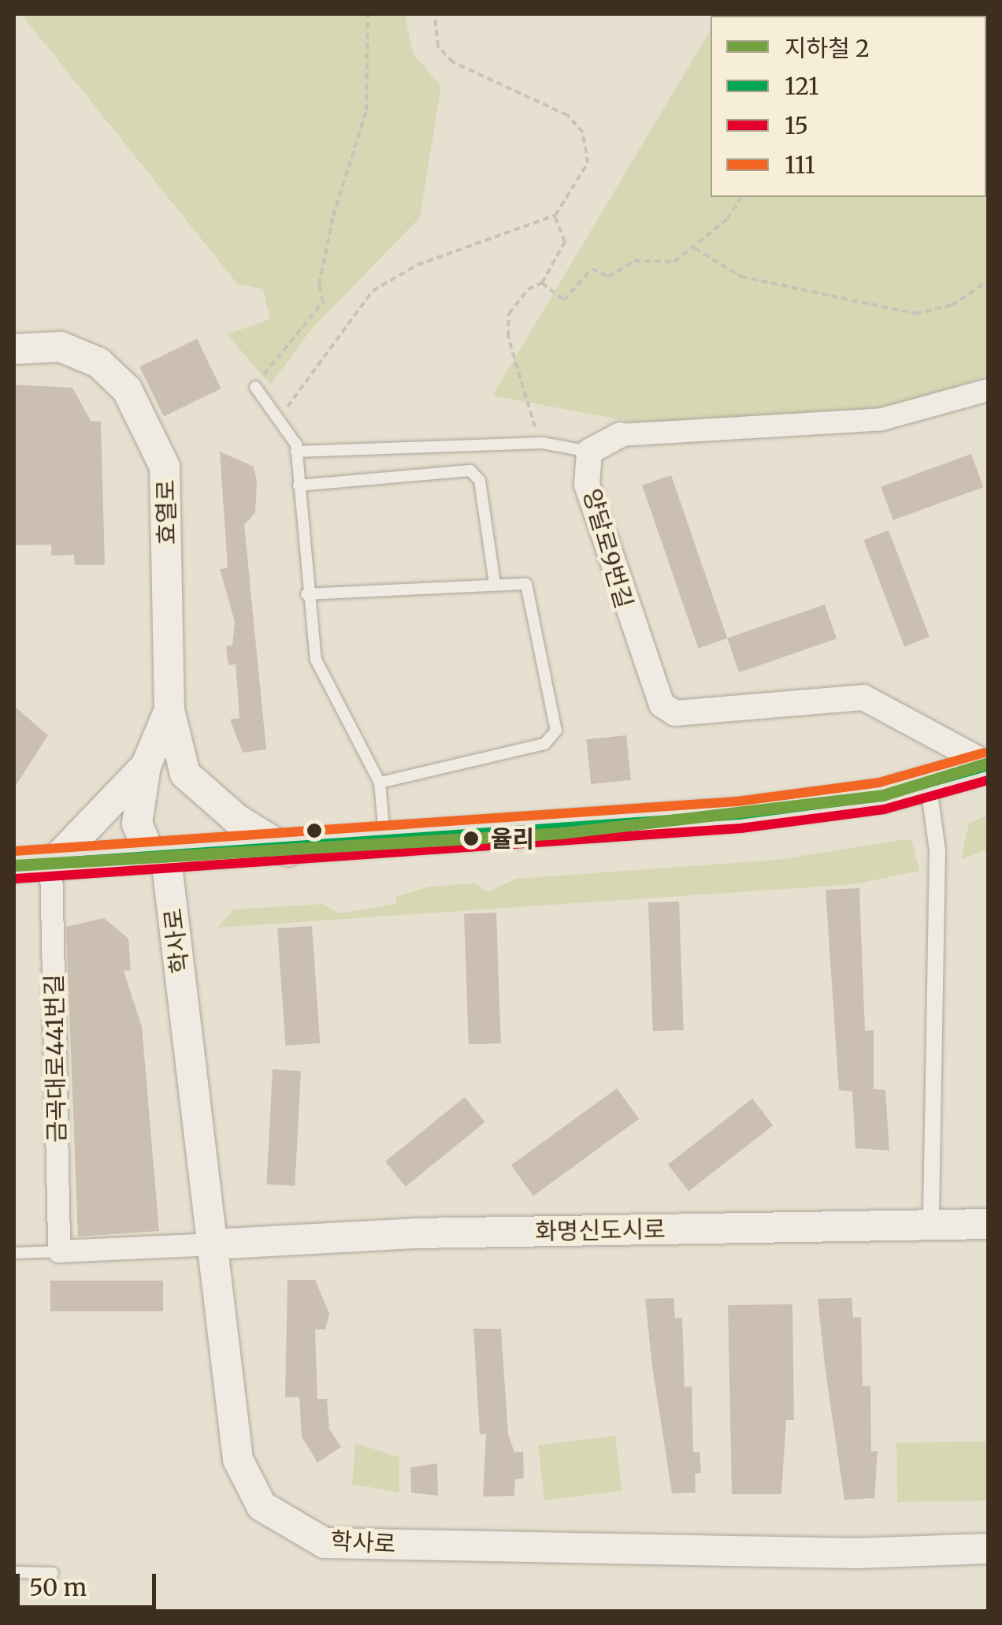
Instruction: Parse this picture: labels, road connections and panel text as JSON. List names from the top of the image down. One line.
{"streets":{"main road":["효열로","학사로","화명신도시로"],"street":["양달로9번길","금곡대로441번길"]},"crossings":[["학사로","화명신도시로"]],"places":["율리"],"lines":["transit line 111","metro line 2","transit line 121","transit line 15"],"legend":["지하철 2","121","15","111"],"scale_bar":"50 m"}
